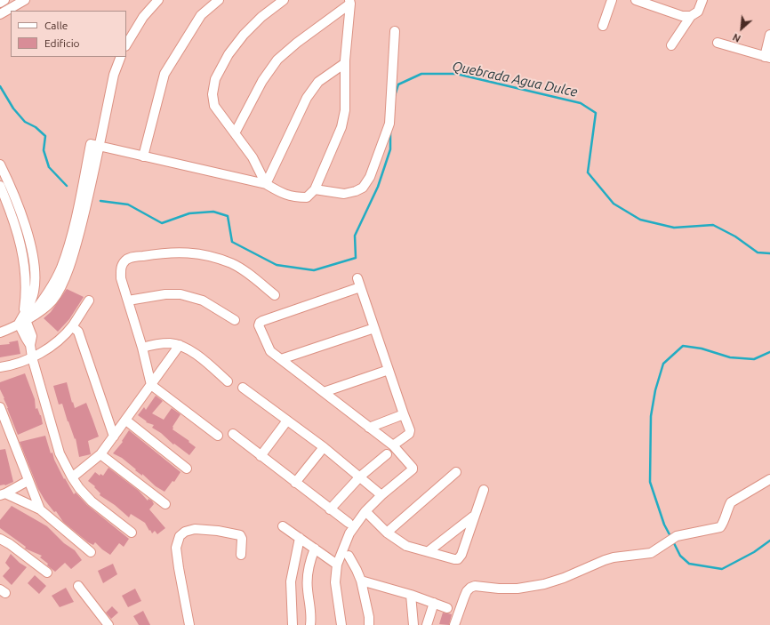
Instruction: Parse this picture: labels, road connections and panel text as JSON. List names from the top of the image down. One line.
{"water":["Quebrada Agua Dulce"],"legend":["Calle","Edificio"],"north":"bottom left"}
